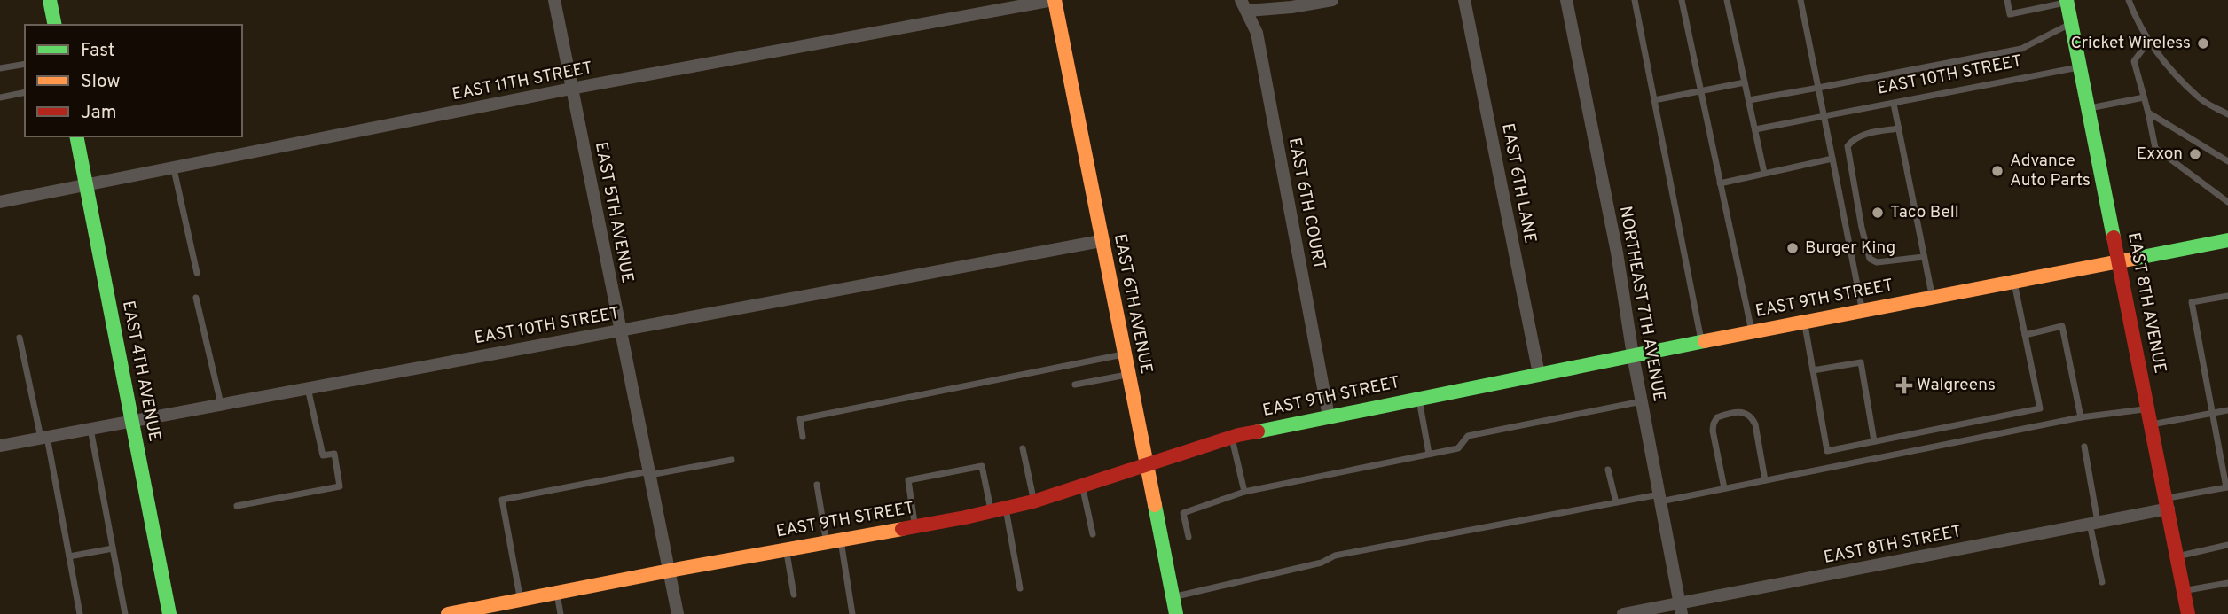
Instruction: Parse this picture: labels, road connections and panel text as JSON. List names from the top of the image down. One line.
{"streets":{"main road":["EAST 9TH STREET","EAST 8TH AVENUE","EAST 6TH AVENUE","EAST 4TH AVENUE"],"street":["EAST 10TH STREET","EAST 11TH STREET","EAST 6TH LANE","EAST 6TH COURT","EAST 5TH AVENUE","NORTHEAST 7TH AVENUE","EAST 8TH STREET"]},"crossings":[["EAST 10TH STREET","EAST 5TH AVENUE"],["EAST 10TH STREET","EAST 8TH AVENUE"],["EAST 10TH STREET","EAST 6TH AVENUE"],["EAST 10TH STREET","EAST 4TH AVENUE"],["EAST 11TH STREET","EAST 5TH AVENUE"],["EAST 11TH STREET","EAST 6TH AVENUE"],["EAST 11TH STREET","EAST 4TH AVENUE"],["EAST 6TH LANE","EAST 9TH STREET"],["EAST 6TH COURT","EAST 9TH STREET"],["EAST 5TH AVENUE","EAST 9TH STREET"],["EAST 9TH STREET","EAST 8TH AVENUE"],["EAST 9TH STREET","EAST 6TH AVENUE"],["EAST 9TH STREET","NORTHEAST 7TH AVENUE"],["EAST 8TH AVENUE","EAST 8TH STREET"],["NORTHEAST 7TH AVENUE","EAST 8TH STREET"]],"places":{"other":["Cricket Wireless","Exxon","Advance Auto Parts","Taco Bell","Burger King"],"health":["Walgreens"]},"legend":["Fast","Slow","Jam"]}
